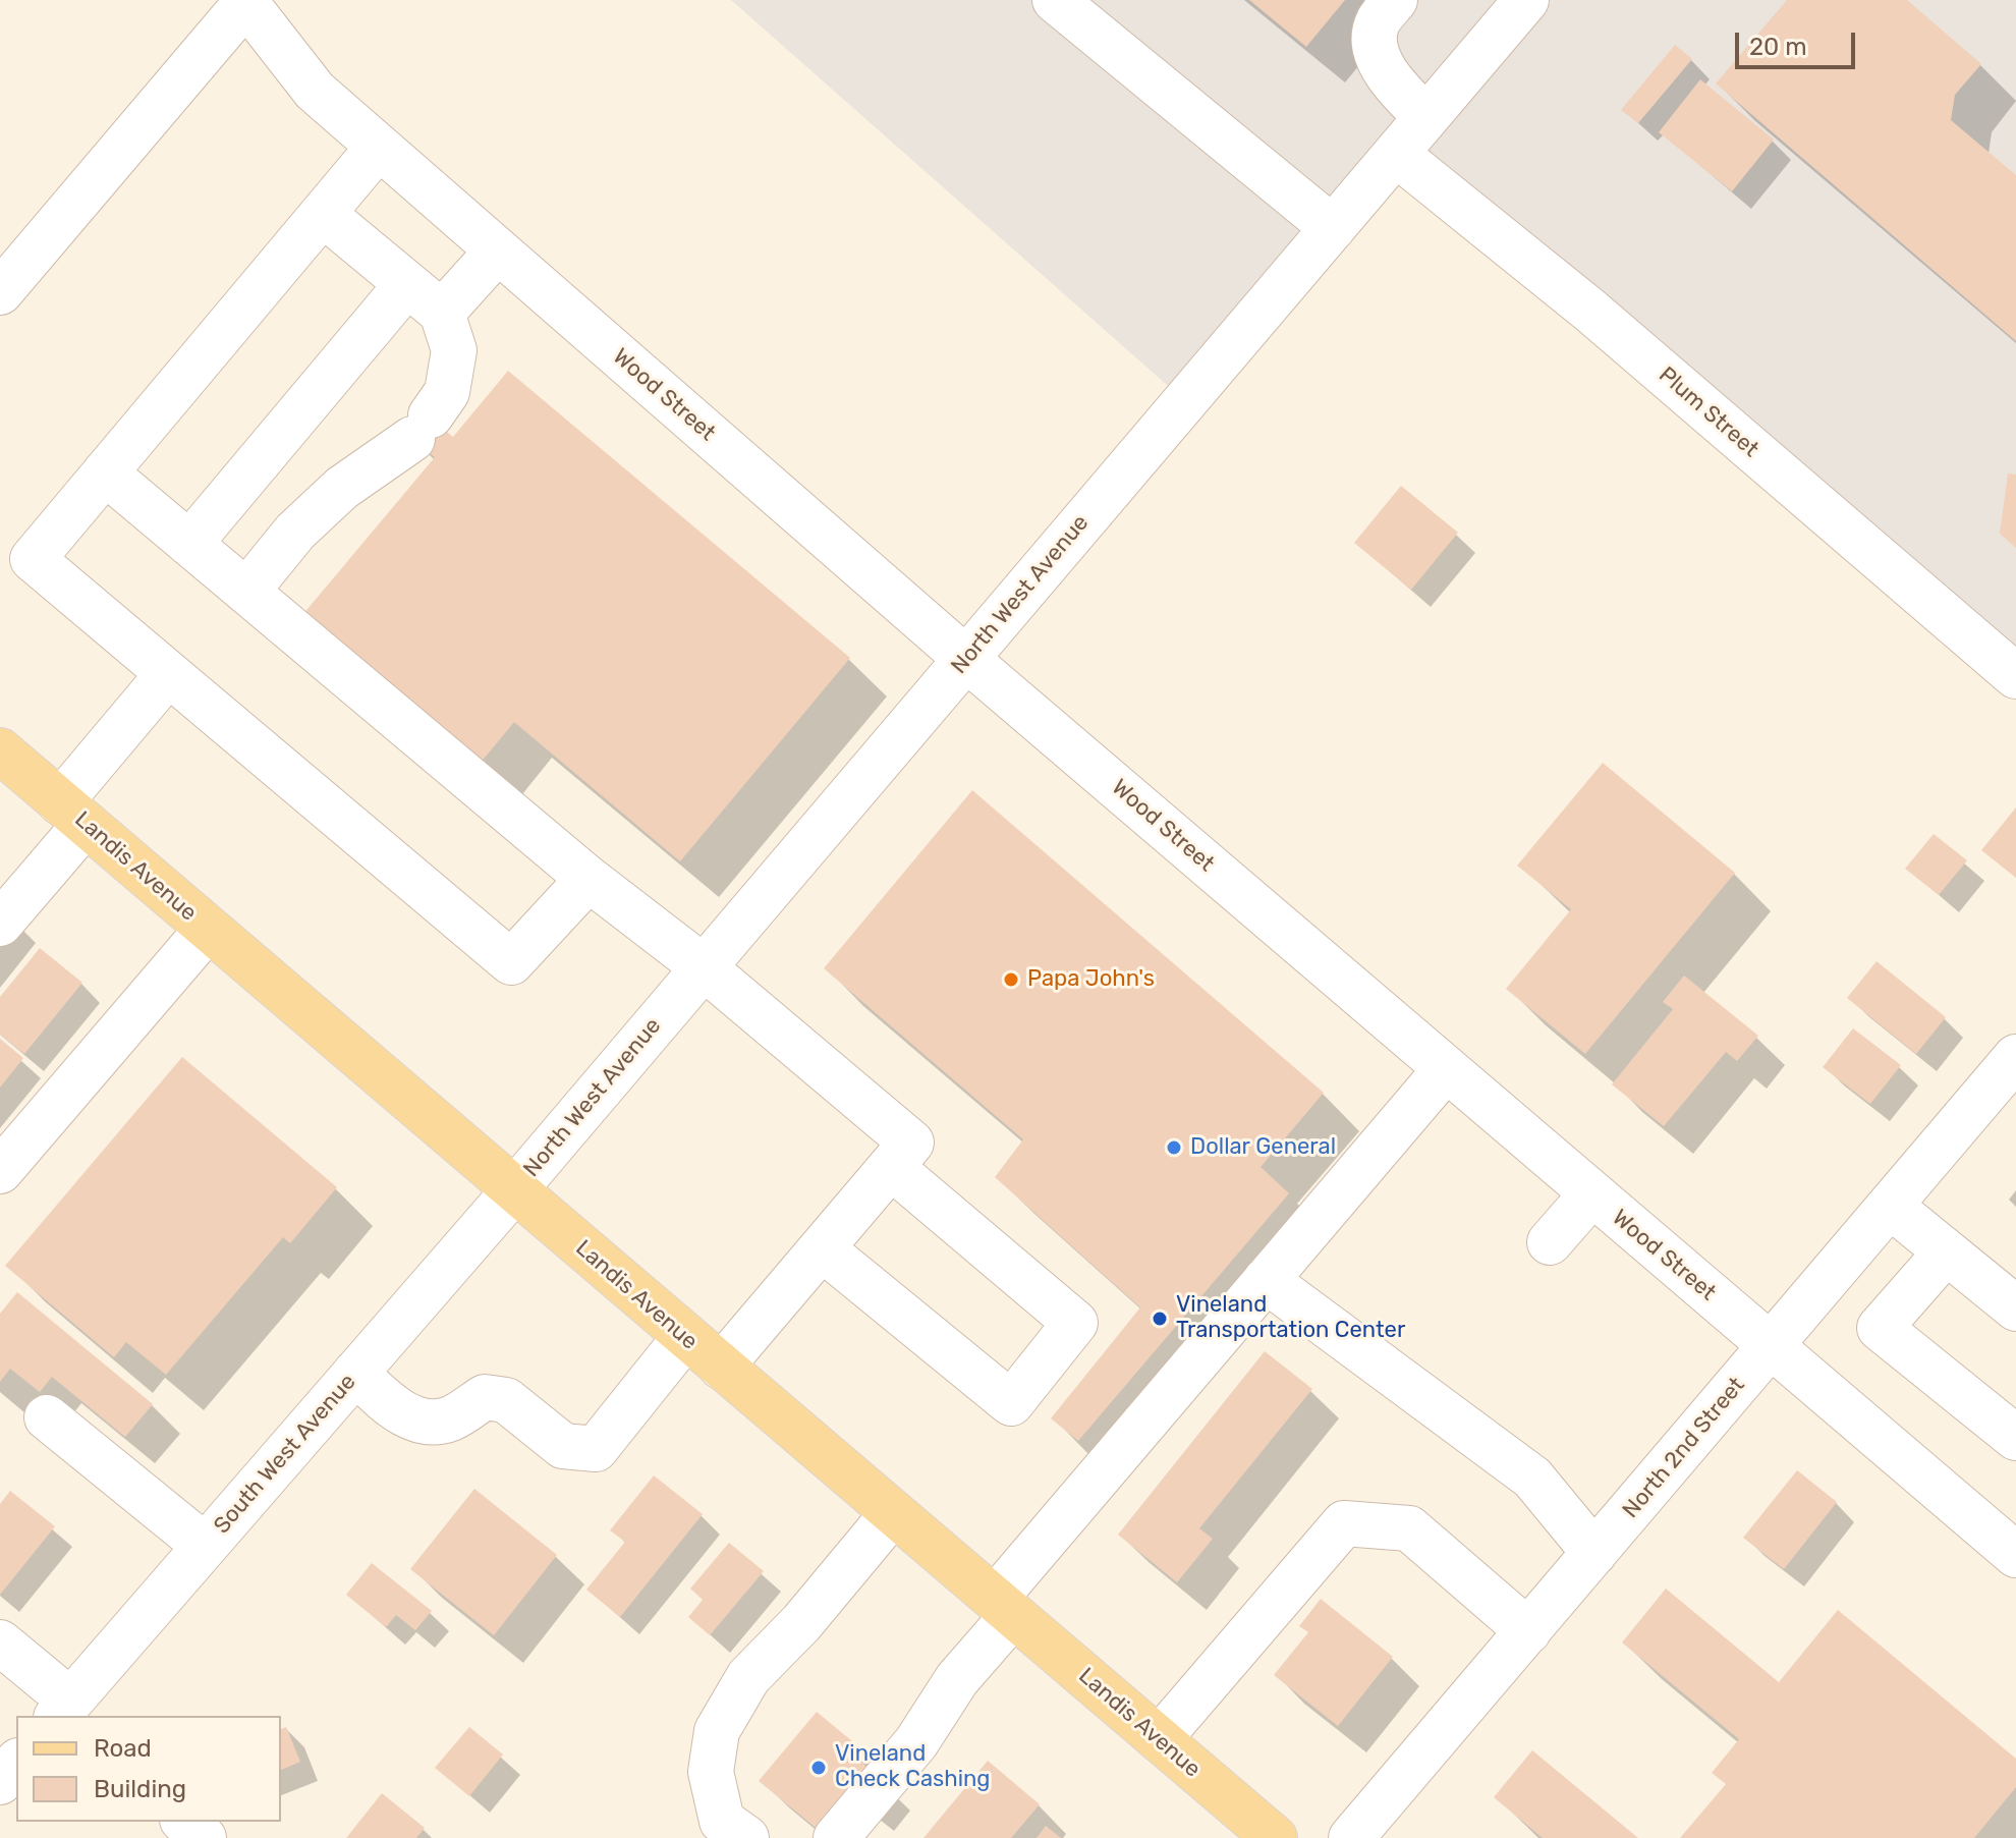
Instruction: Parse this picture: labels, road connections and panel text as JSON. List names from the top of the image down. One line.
{"streets":{"main road":["Landis Avenue"],"street":["Wood Street","Plum Street","North West Avenue","North 2nd Street","South West Avenue"]},"crossings":[["Wood Street","North West Avenue"],["Wood Street","North 2nd Street"],["Plum Street","North West Avenue"],["North West Avenue","Landis Avenue"],["North West Avenue","South West Avenue"],["Landis Avenue","South West Avenue"]],"places":["Papa John's","Dollar General","Vineland Transportation Center","Vineland Check Cashing"],"legend":["Road","Building"],"scale_bar":"20 m"}
